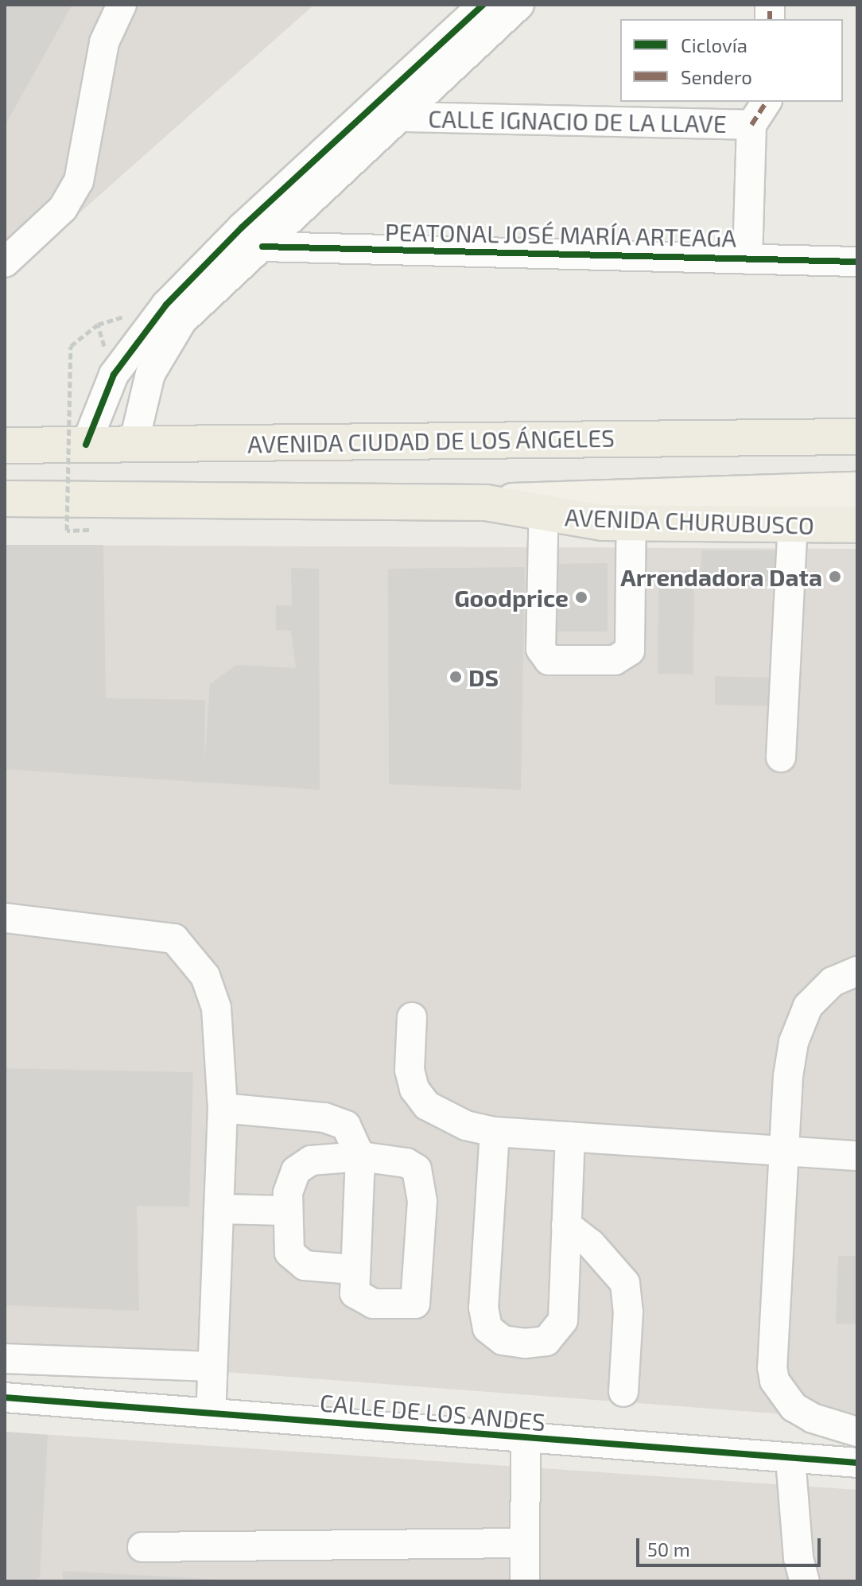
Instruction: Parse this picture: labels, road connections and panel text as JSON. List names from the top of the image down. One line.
{"streets":{"highway":["AVENIDA CIUDAD DE LOS ÁNGELES","AVENIDA CHURUBUSCO"],"street":["CALLE IGNACIO DE LA LLAVE","PEATONAL JOSÉ MARÍA ARTEAGA","CALLE DE LOS ANDES"]},"places":["Arrendadora Data","Goodprice","DS"],"legend":["Ciclovía","Sendero"],"scale_bar":"50 m"}
